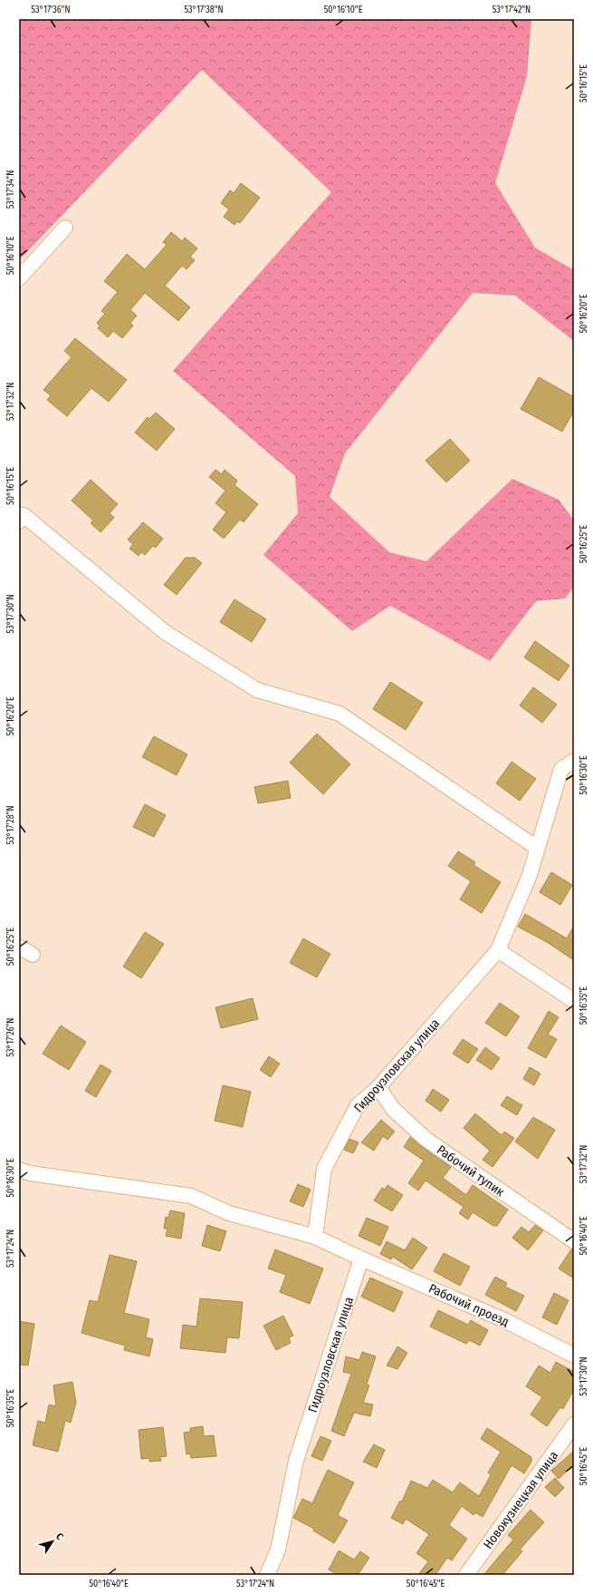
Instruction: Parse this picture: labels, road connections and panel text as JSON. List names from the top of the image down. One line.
{"streets":{"street":["Гидроузловская улица","Рабочий тупик","Рабочий проезд","Новокузнецкая улица"]},"crossings":[["Гидроузловская улица","Рабочий тупик"],["Гидроузловская улица","Рабочий проезд"]],"north":"top right","coordinates":["53°17'36\"N","53°17'38\"N","50°16'10\"E","53°17'42\"N","50°16'15\"E","53°17'34\"N","50°16'20\"E","53°17'32\"N","50°16'25\"E","53°17'30\"N","50°16'30\"E","53°17'28\"N","50°16'35\"E","53°17'26\"N","50°16'40\"E","53°17'24\"N","50°16'45\"E"]}
